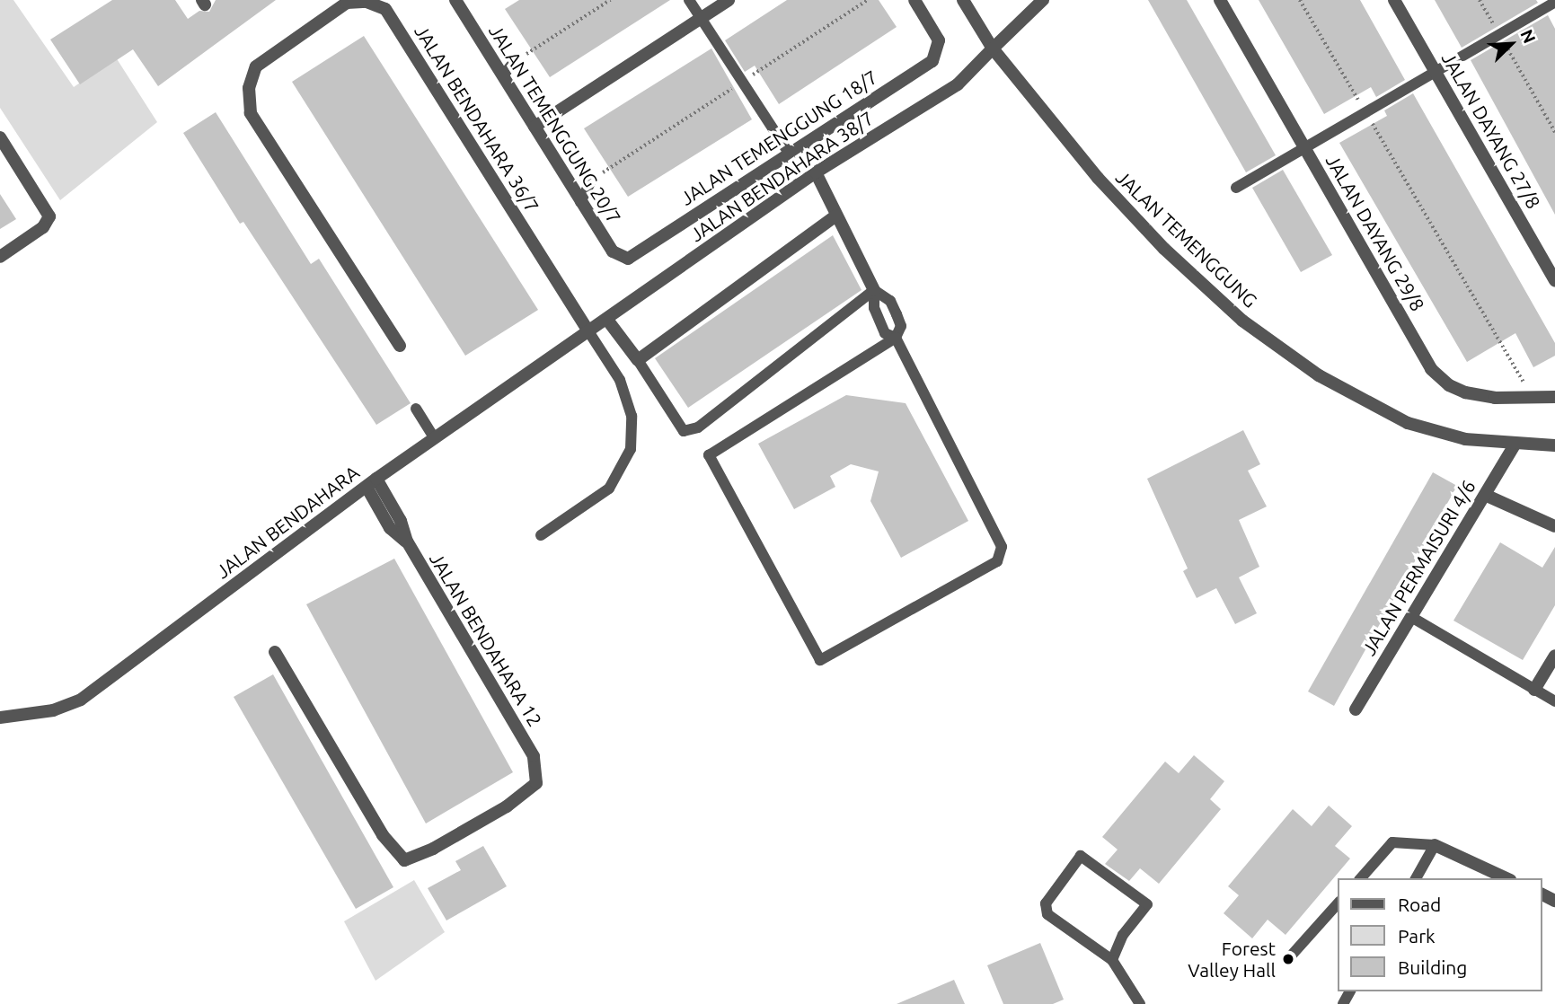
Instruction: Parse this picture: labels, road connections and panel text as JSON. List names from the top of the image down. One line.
{"streets":{"street":["JALAN BENDAHARA 36/7","JALAN TEMENGGUNG 20/7","JALAN DAYANG 27/8","JALAN TEMENGGUNG 18/7","JALAN BENDAHARA 38/7","JALAN DAYANG 29/8","JALAN TEMENGGUNG","JALAN BENDAHARA","JALAN PERMAISURI 4/6","JALAN BENDAHARA 12"]},"crossings":[["JALAN BENDAHARA 36/7","JALAN BENDAHARA 38/7"],["JALAN BENDAHARA 36/7","JALAN BENDAHARA"],["JALAN TEMENGGUNG 20/7","JALAN TEMENGGUNG 18/7"],["JALAN BENDAHARA 38/7","JALAN TEMENGGUNG"],["JALAN BENDAHARA 38/7","JALAN BENDAHARA"],["JALAN TEMENGGUNG","JALAN PERMAISURI 4/6"],["JALAN BENDAHARA","JALAN BENDAHARA 12"]],"places":["Forest Valley Hall"],"legend":["Road","Park","Building"],"north":"top right"}
